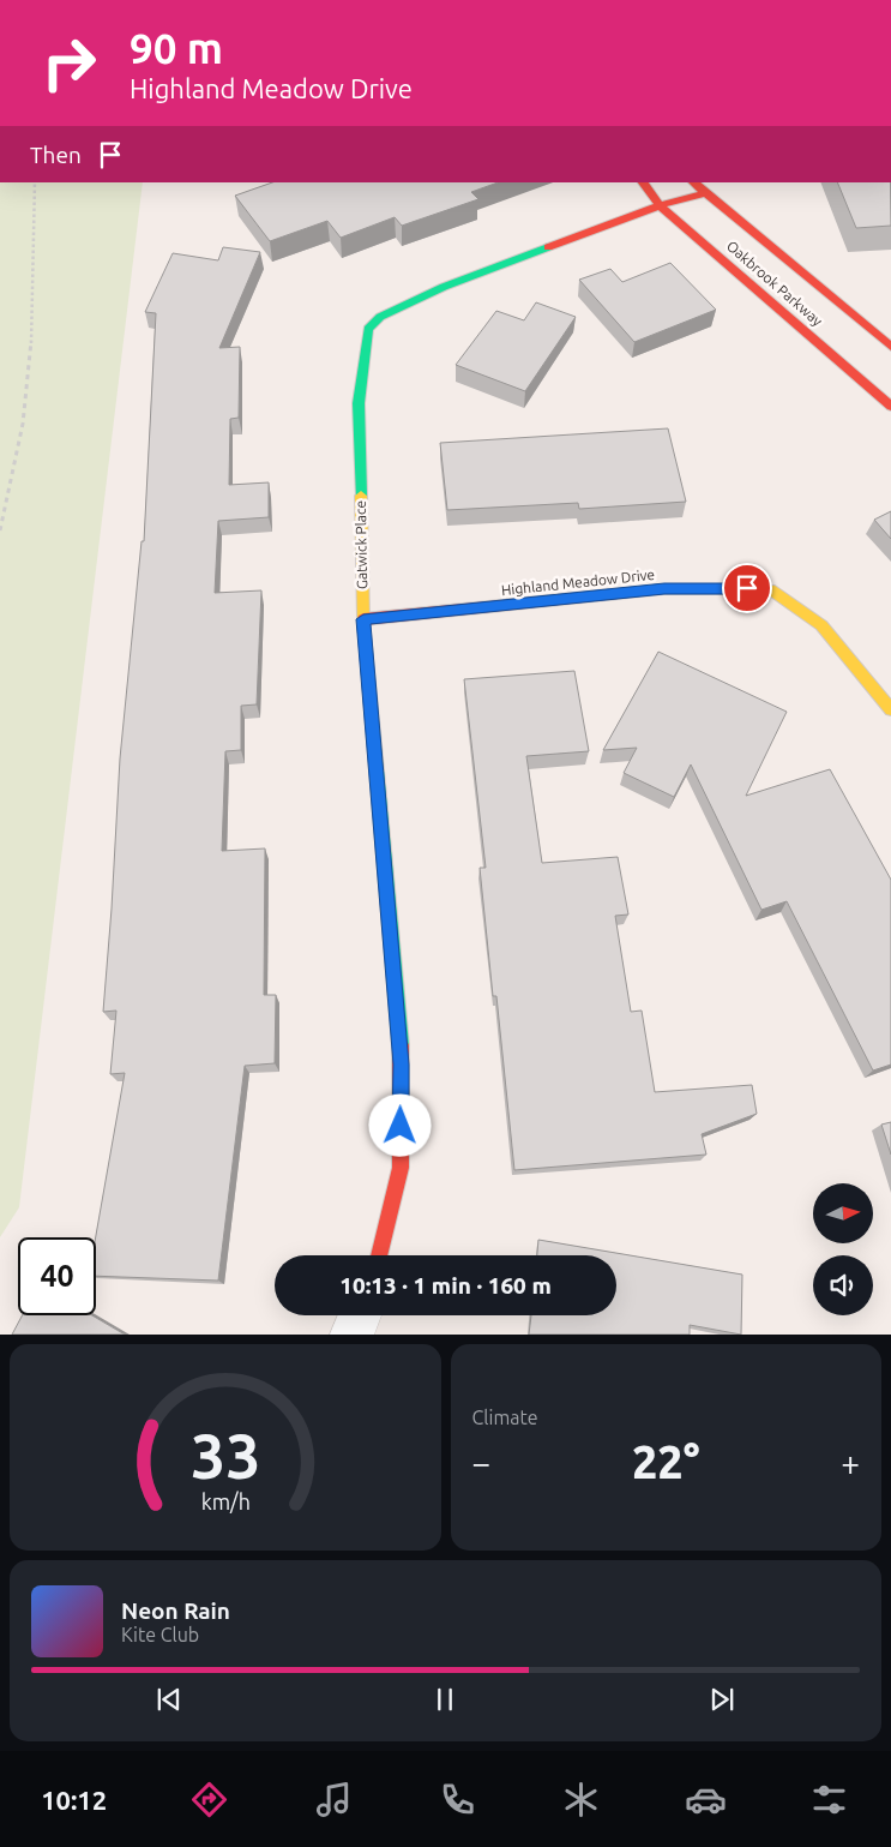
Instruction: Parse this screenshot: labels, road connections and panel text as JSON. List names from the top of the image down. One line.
{"streets":{"street":["Oakbrook Parkway","Gatwick Place","Highland Meadow Drive"]},"crossings":[["Oakbrook Parkway","Gatwick Place"],["Gatwick Place","Highland Meadow Drive"]],"north":"right","page":{"turn":["90 m","Highland Meadow Drive"],"then":"Then","limit":"40","trip":"10:13 · 1 min · 160 m","tile":"Climate","heat":["−","22°","+"],"song":["Neon Rain","Kite Club"],"tabs":"10:12","gauge":["33","km/h"]}}
